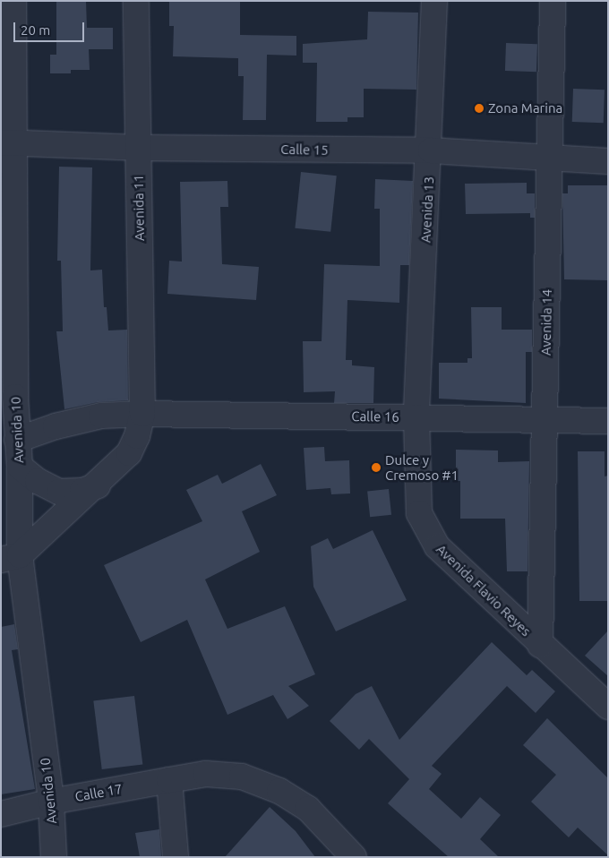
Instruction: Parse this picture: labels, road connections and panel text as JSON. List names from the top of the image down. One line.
{"streets":{"street":["Calle 15","Avenida 11","Avenida 13","Avenida 14","Calle 16","Avenida 10","Avenida Flavio Reyes","Calle 17"]},"crossings":[["Calle 15","Avenida 11"],["Calle 15","Avenida 13"],["Calle 15","Avenida 14"],["Calle 15","Avenida 10"],["Avenida 11","Calle 16"],["Avenida 13","Calle 16"],["Avenida 13","Avenida Flavio Reyes"],["Avenida 14","Calle 16"],["Avenida 14","Avenida Flavio Reyes"],["Calle 16","Avenida 10"],["Calle 16","Avenida Flavio Reyes"],["Avenida 10","Calle 17"]],"places":["Zona Marina","Dulce y Cremoso #1"],"scale_bar":"20 m"}
